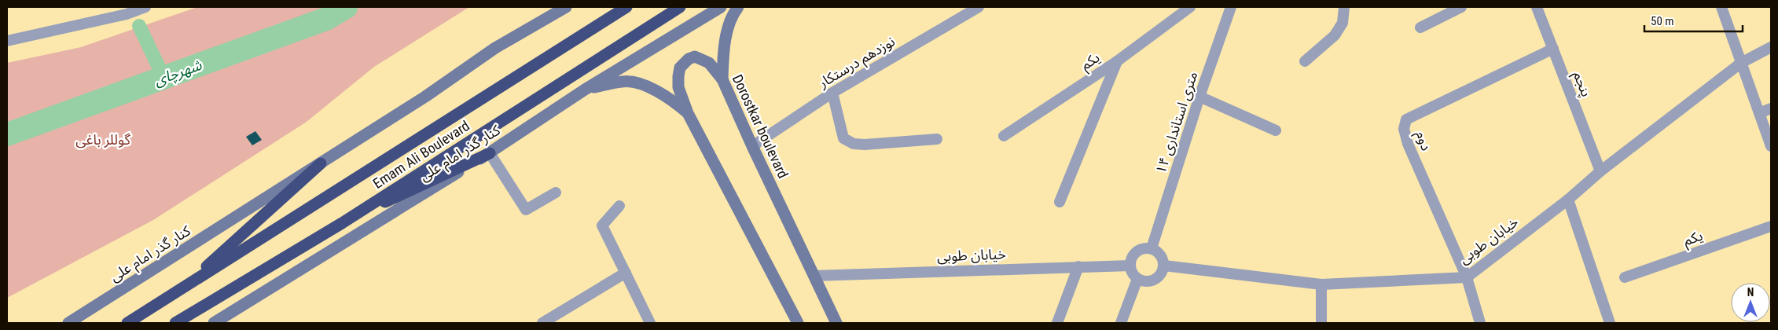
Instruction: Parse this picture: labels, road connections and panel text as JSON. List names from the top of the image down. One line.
{"streets":{"highway":["Emam Ali Boulevard"],"main road":["Dorostkar boulevard","کنار گذر امام علی"],"street":["یکم","نوزدهم درستکار","پنجم","۱۴ متری استانداری","دوم","خیابان طوبی"]},"crossings":[["نوزدهم درستکار","Dorostkar boulevard"],["پنجم","دوم"],["پنجم","خیابان طوبی"],["۱۴ متری استانداری","خیابان طوبی"],["Dorostkar boulevard","خیابان طوبی"],["دوم","خیابان طوبی"]],"water":["شهرچای"],"parks":["گوللر باغی"],"scale_bar":"50 m","north":"top"}
